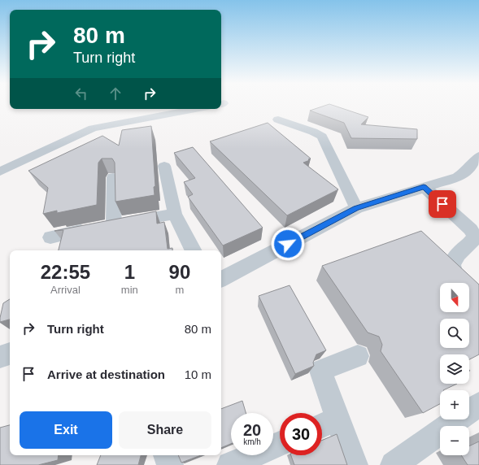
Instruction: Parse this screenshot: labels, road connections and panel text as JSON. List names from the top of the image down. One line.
{"north":"bottom","page":{"turn":["80 m","Turn right"],"eta":["22:55","Arrival","1","min","90","m"],"map_buttons":["+","−"],"list":[{"name":"Turn right","value":"80 m"},{"name":"Arrive at destination","value":"10 m"}],"buttons":["Exit","Share"],"speed":"20 km/h","limit":"30"}}
